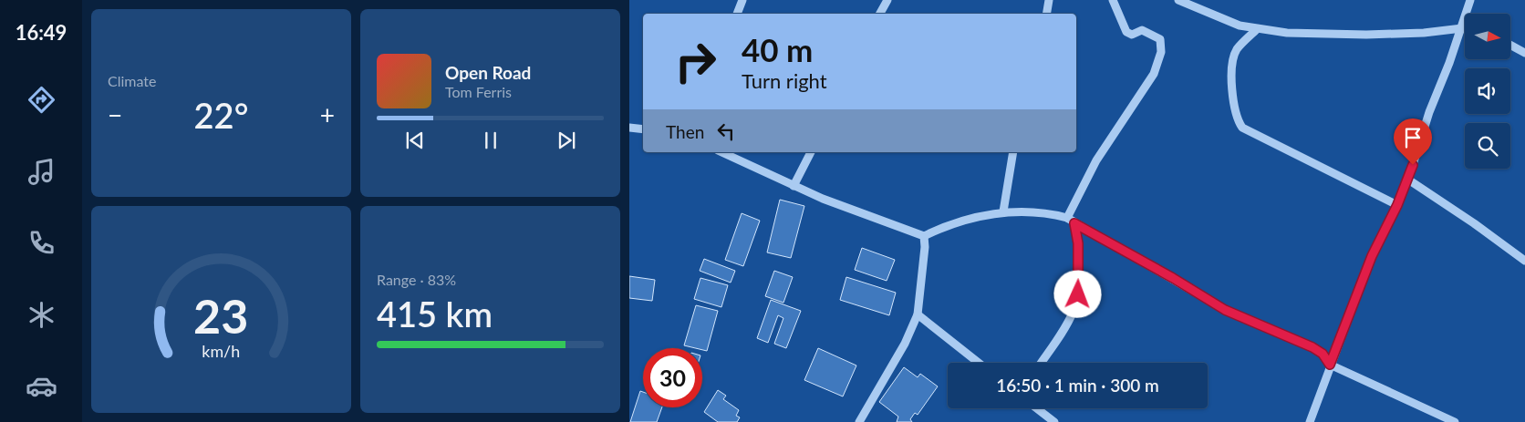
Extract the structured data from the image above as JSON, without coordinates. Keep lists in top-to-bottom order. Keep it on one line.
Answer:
{"north":"right","page":{"tabs":"16:49","tile":["Climate",["Range · 83%","415 km"]],"turn":["40 m","Turn right"],"song":["Open Road","Tom Ferris"],"heat":["−","22°","+"],"then":"Then","limit":"30","trip":"16:50 · 1 min · 300 m","gauge":["23","km/h"]}}
